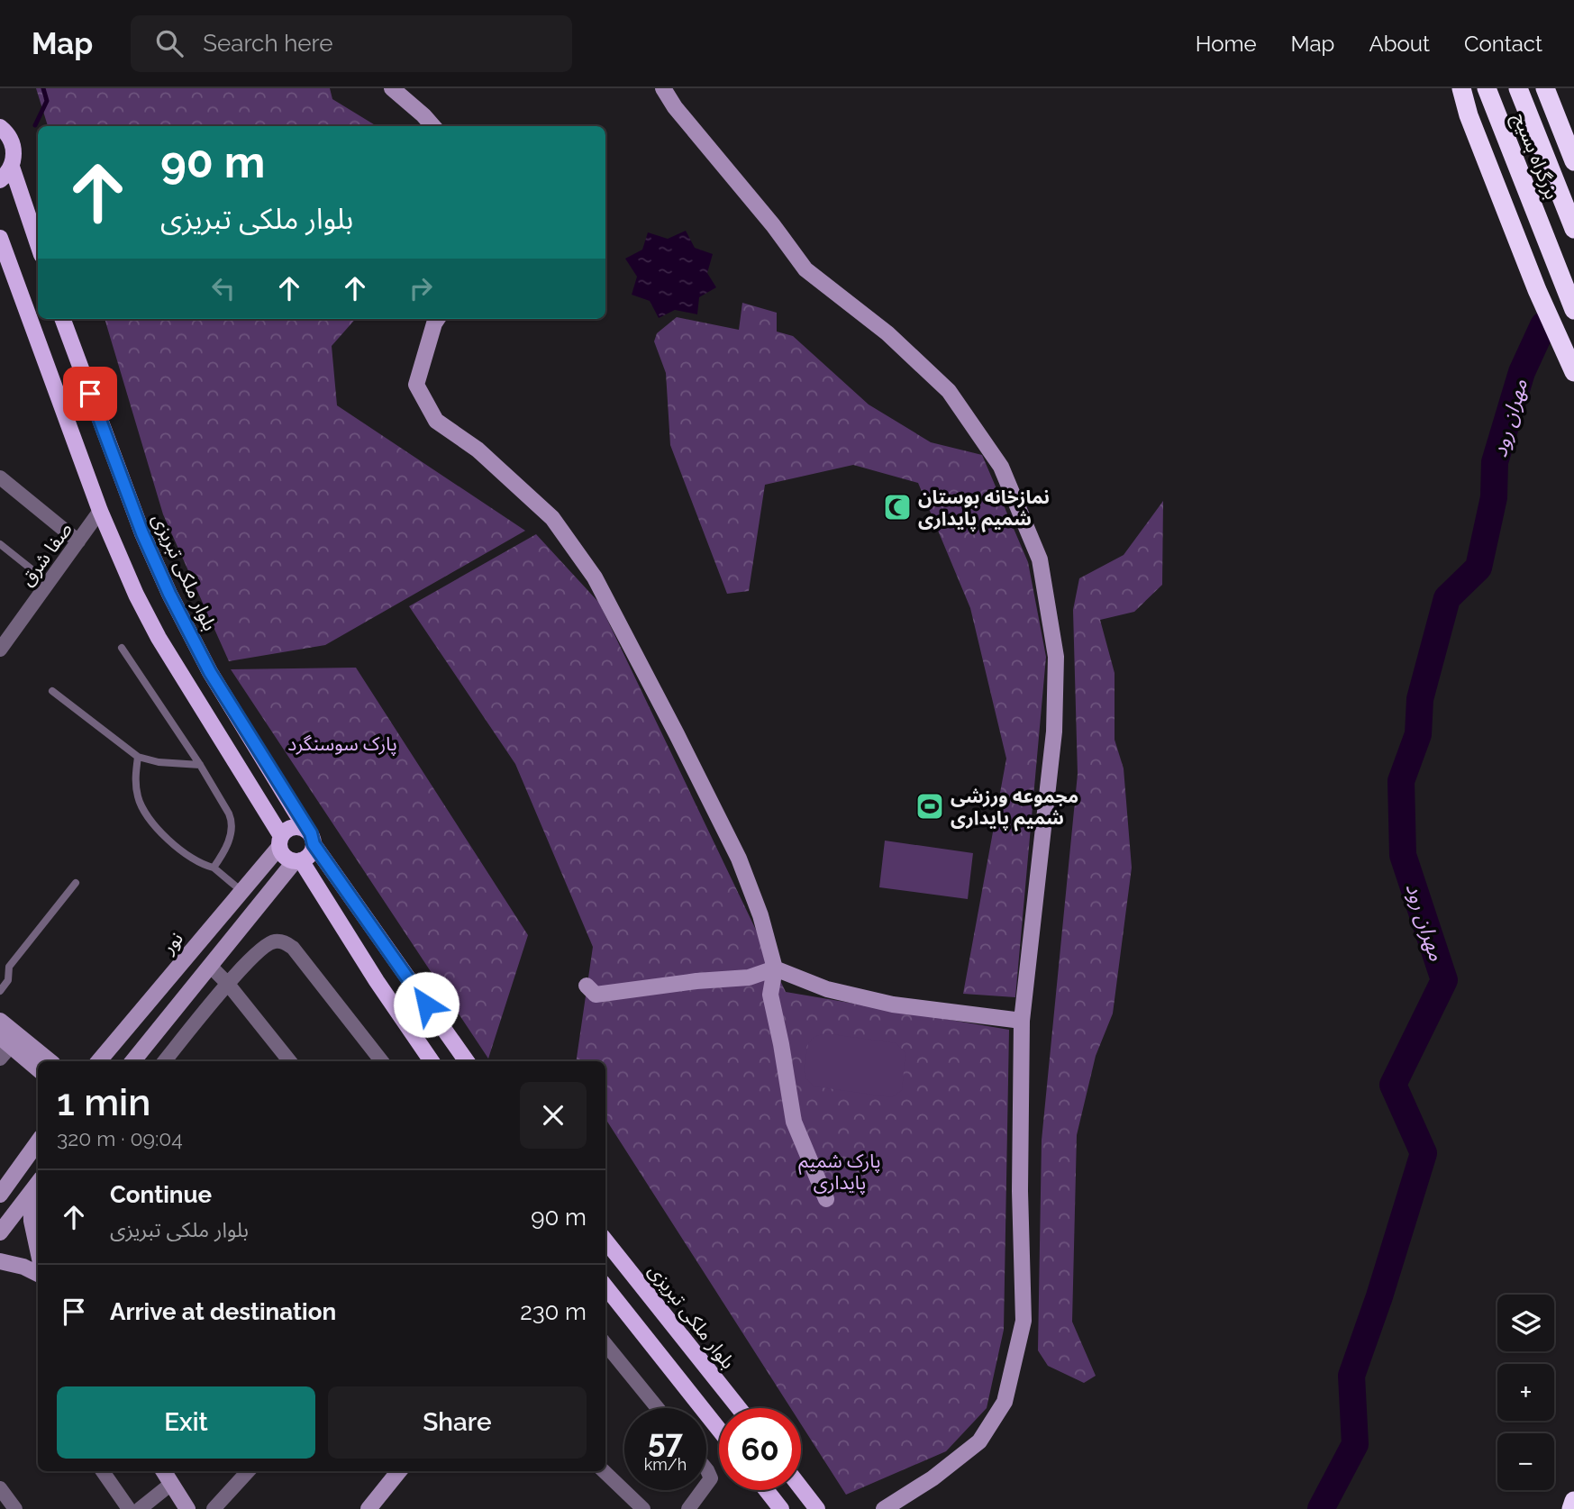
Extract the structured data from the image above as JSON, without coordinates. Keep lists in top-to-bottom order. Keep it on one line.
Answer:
{"streets":{"highway":["بزرگراه بسیج"],"main road":["بلوار ملکى تبریزى"],"street":["صفا شرق","نور"]},"crossings":[["بلوار ملکى تبریزى","نور"]],"water":["مهران رود"],"parks":["پارک سوسنگرد","پارک شمیم پایداری"],"places":{"mosque":["نمازخانه بوستان شمیم پایداری"],"sports":["مجموعه ورزشی شمیم پایداری"]},"page":{"header":"Map","search":"Search here","nav":["Home","Map","About","Contact"],"turn":["90 m","بلوار ملکى تبریزى"],"heading":["1 min","320 m · 09:04"],"list":[{"name":"Continue","note":"بلوار ملکى تبریزى","value":"90 m"},{"name":"Arrive at destination","value":"230 m"}],"map_buttons":["+","−"],"buttons":["Exit","Share"],"speed":"57 km/h","limit":"60"}}
